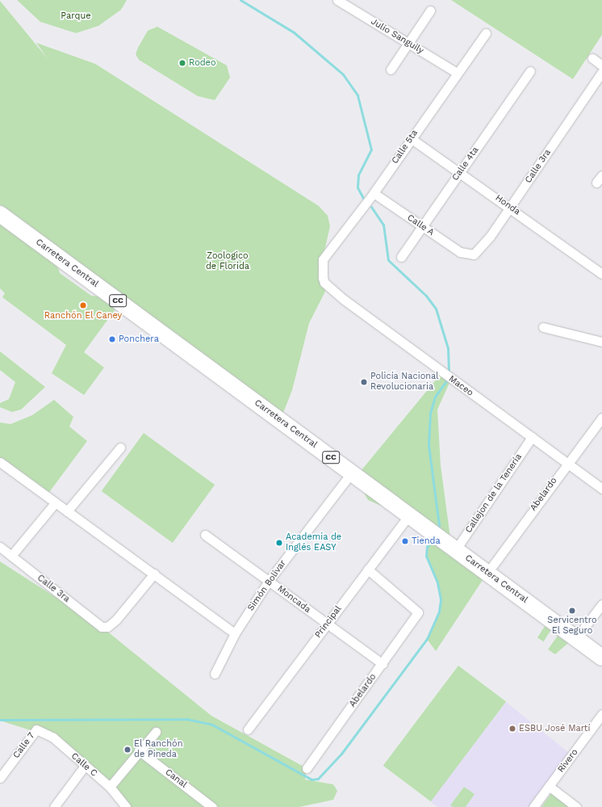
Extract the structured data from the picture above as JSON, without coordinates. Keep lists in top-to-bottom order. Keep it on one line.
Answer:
{"streets":{"highway":["Carretera Central","CC"],"street":["Julio Sanguily","Calle 5ta","Calle 4ta","Calle 3ra","Honda","Calle A","Maceo","Callejon de la Tenería","Abelardo","Simón Bolivar","Moncada","Principal","Calle 7","Rivero","Calle C","Canal"]},"crossings":[["Julio Sanguily","Calle 5ta"],["Calle 5ta","Honda"],["Calle 5ta","Calle A"],["Calle 5ta","Maceo"],["Calle 4ta","Honda"],["Calle 4ta","Calle A"],["Calle 3ra","Honda"],["Calle 3ra","Calle A"],["Carretera Central","Callejon de la Tenería"],["Carretera Central","Abelardo"],["Carretera Central","Simón Bolivar"],["Carretera Central","Principal"],["Maceo","Callejon de la Tenería"],["Maceo","Abelardo"],["Abelardo","Moncada"],["Abelardo","Principal"],["Simón Bolivar","Moncada"],["Moncada","Principal"],["Calle 7","Calle C"]],"parks":["Parque","Zoologico de Florida"],"places":["Rodeo","Ranchón El Caney","Ponchera","Policía Nacional Revolucionaria","Tienda","Academia de Inglés EASY","Servicentro El Seguro","ESBU José Martí","El Ranchón de Pineda"]}
